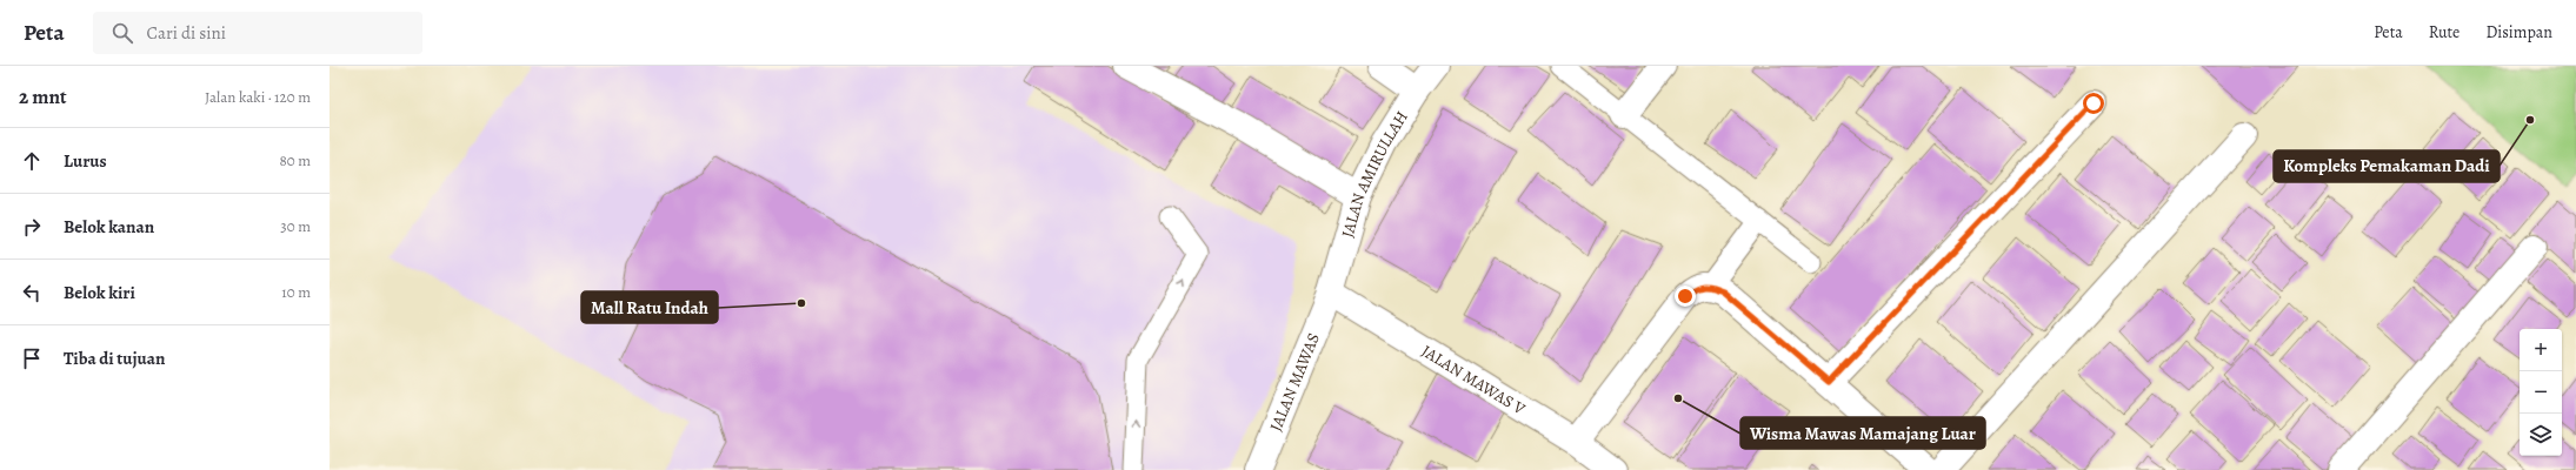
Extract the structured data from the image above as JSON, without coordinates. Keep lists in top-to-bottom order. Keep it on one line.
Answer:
{"streets":{"street":["JALAN AMIRULLAH","JALAN MAWAS V","JALAN MAWAS"]},"crossings":[["JALAN AMIRULLAH","JALAN MAWAS V"],["JALAN AMIRULLAH","JALAN MAWAS"],["JALAN MAWAS V","JALAN MAWAS"]],"places":["Kompleks Pemakaman Dadi","Mall Ratu Indah","Wisma Mawas Mamajang Luar"],"page":{"header":"Peta","search":"Cari di sini","nav":["Peta","Rute","Disimpan"],"heading":["2 mnt","Jalan kaki · 120 m"],"list":[["Lurus","80 m"],["Belok kanan","30 m"],["Belok kiri","10 m"],"Tiba di tujuan"],"map_buttons":["+","−"]}}
